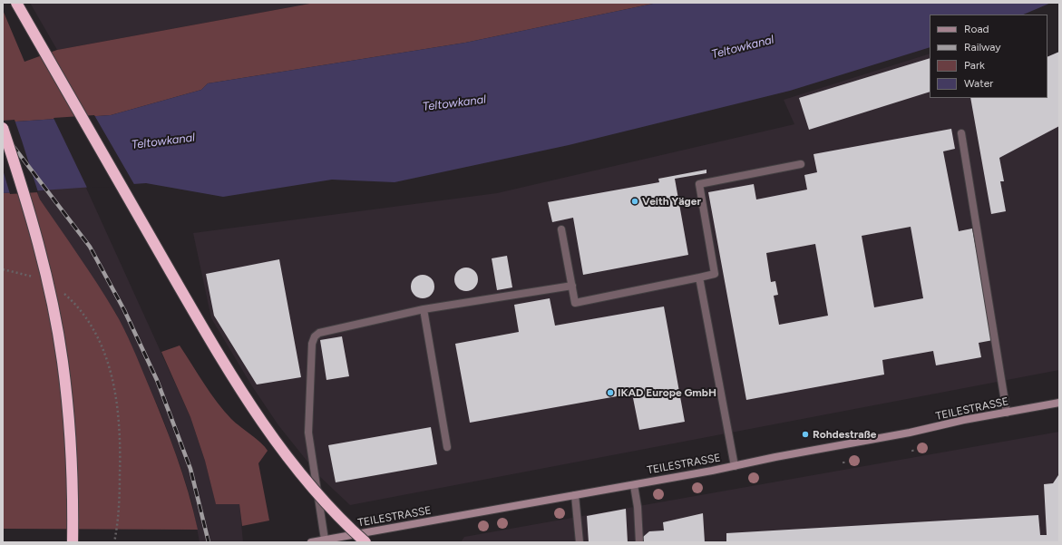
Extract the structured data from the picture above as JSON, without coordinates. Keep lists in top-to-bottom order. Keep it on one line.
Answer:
{"streets":{"street":["TEILESTRASSE"]},"water":["Teltowkanal"],"places":["Veith Yäger","IKAD Europe GmbH","Rohdestraße"],"legend":["Road","Railway","Park","Water"]}
